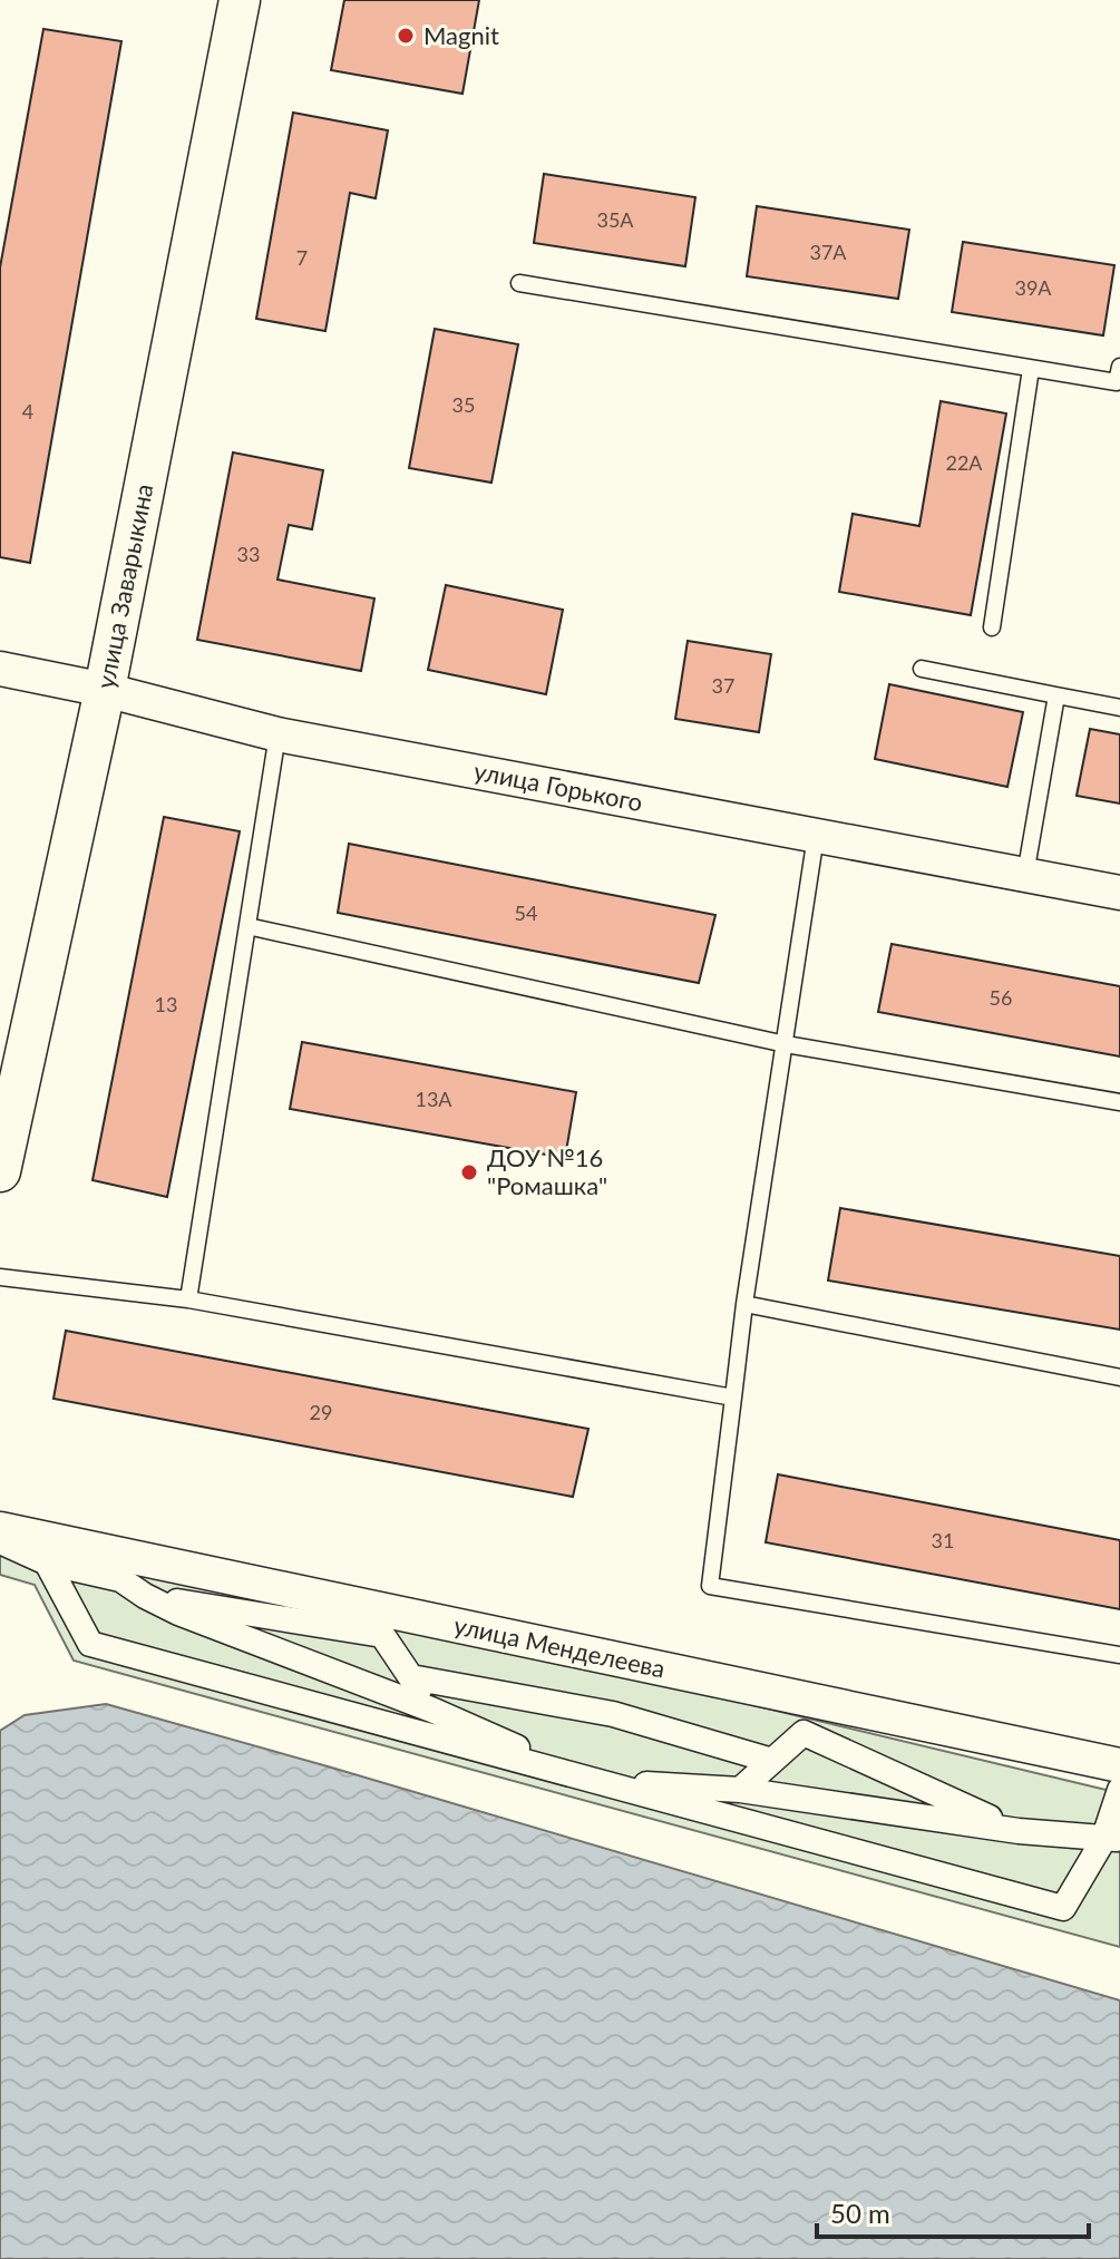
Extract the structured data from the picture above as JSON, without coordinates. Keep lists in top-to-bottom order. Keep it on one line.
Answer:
{"streets":{"street":["улица Заварыкина","улица Горького","улица Менделеева"]},"crossings":[["улица Заварыкина","улица Горького"]],"places":["Magnit","ДОУ №16 \"Ромашка\""],"house_numbers":["35А","37А","7","39А","35","4","22А","33","37","54","56","13","13А","29","31"],"scale_bar":"50 m"}
